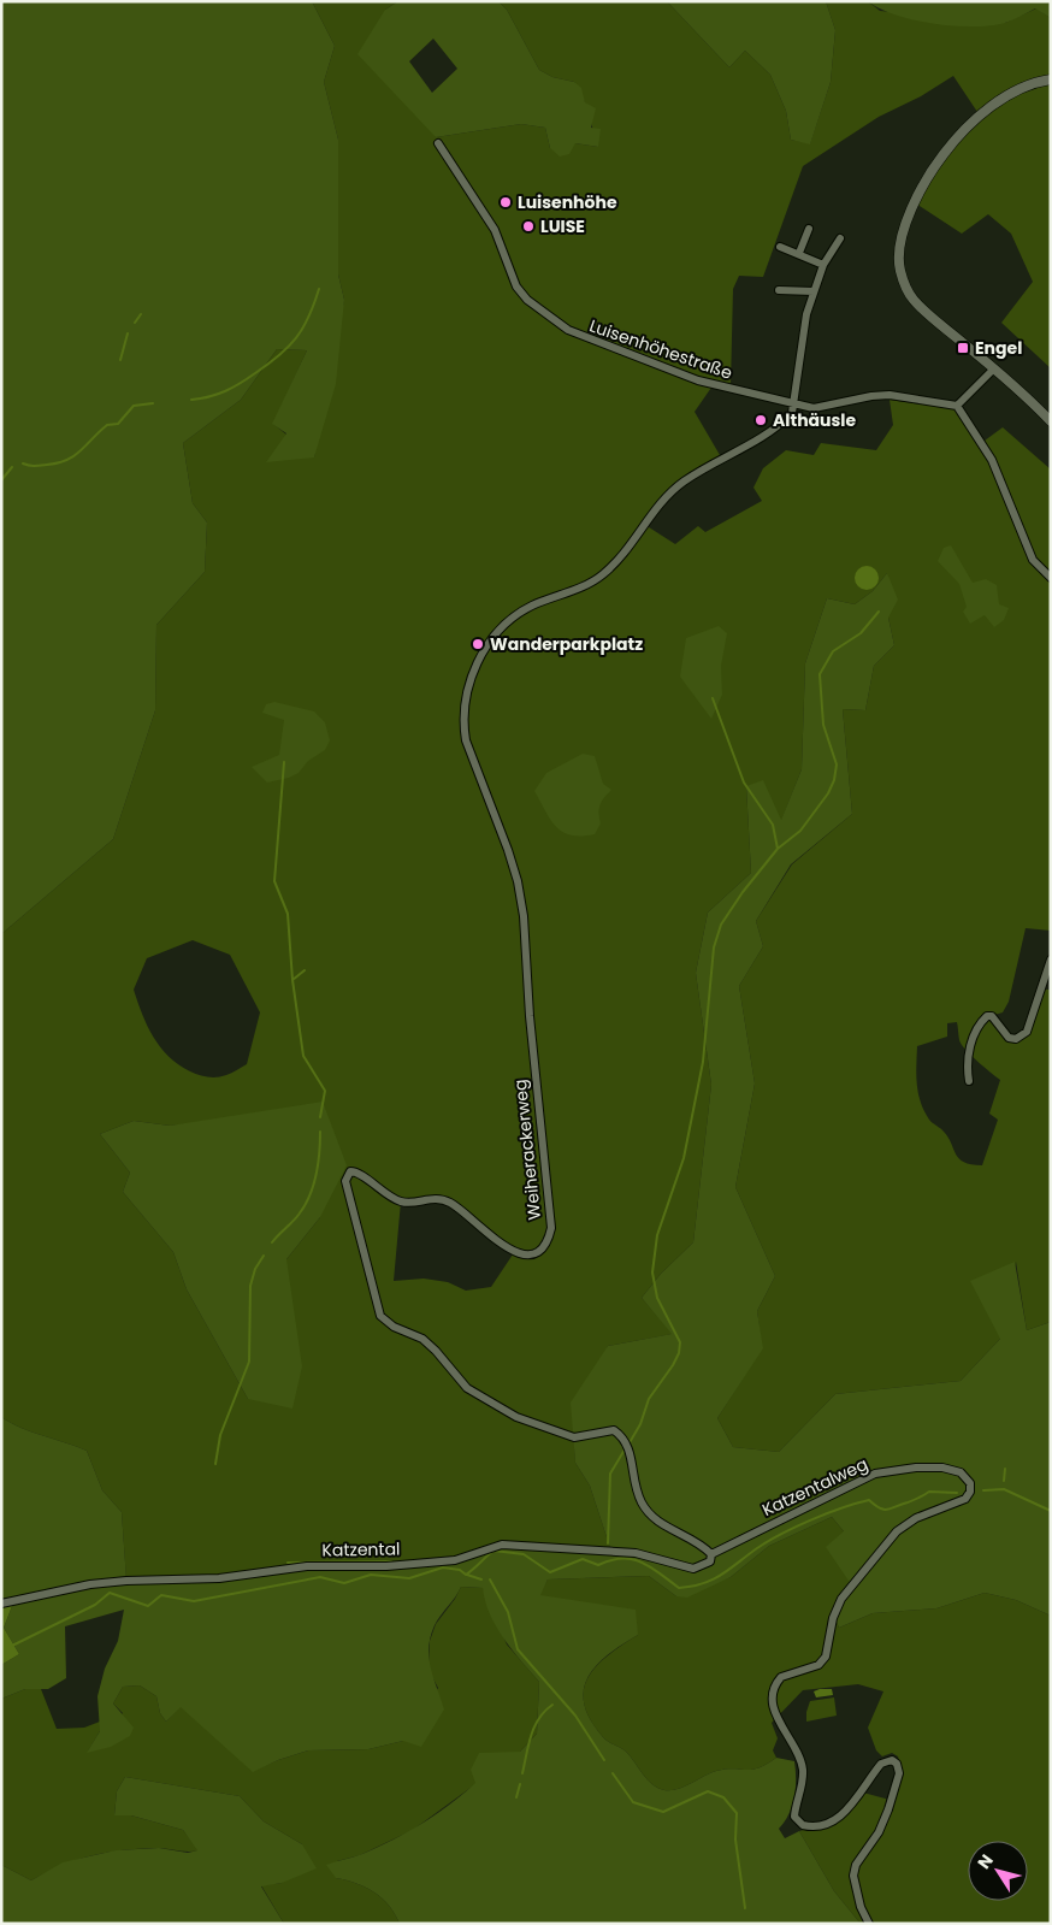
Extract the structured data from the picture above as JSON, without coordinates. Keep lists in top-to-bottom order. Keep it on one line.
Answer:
{"streets":{"street":["Luisenhöhestraße","Weiherackerweg","Katzentalweg","Katzental"]},"crossings":[["Luisenhöhestraße","Weiherackerweg"],["Weiherackerweg","Katzentalweg"],["Weiherackerweg","Katzental"],["Katzentalweg","Katzental"]],"places":{"other":["Luisenhöhe","LUISE","Althäusle","Wanderparkplatz"],"transit":["Engel"]},"north":"top left"}
